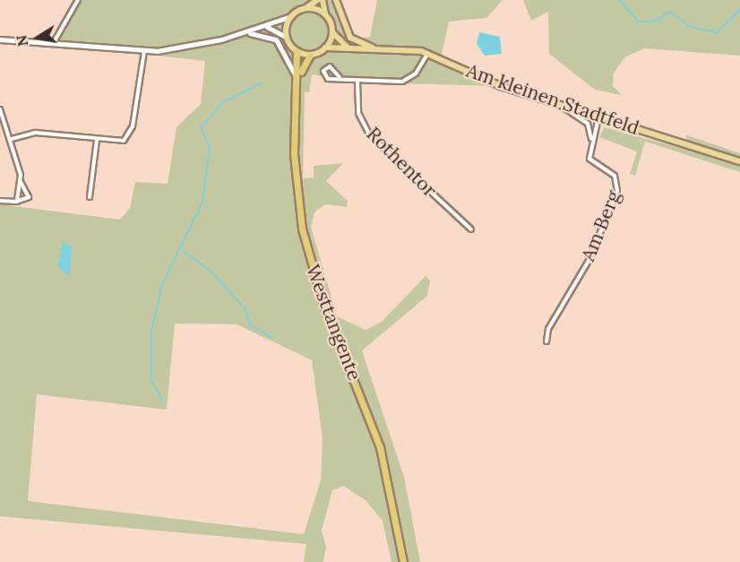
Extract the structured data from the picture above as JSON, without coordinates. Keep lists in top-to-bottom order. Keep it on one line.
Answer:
{"streets":{"highway":["Westtangente"],"main road":["Am kleinen Stadtfeld"],"street":["Rothentor","Am Berg"]},"north":"left"}
